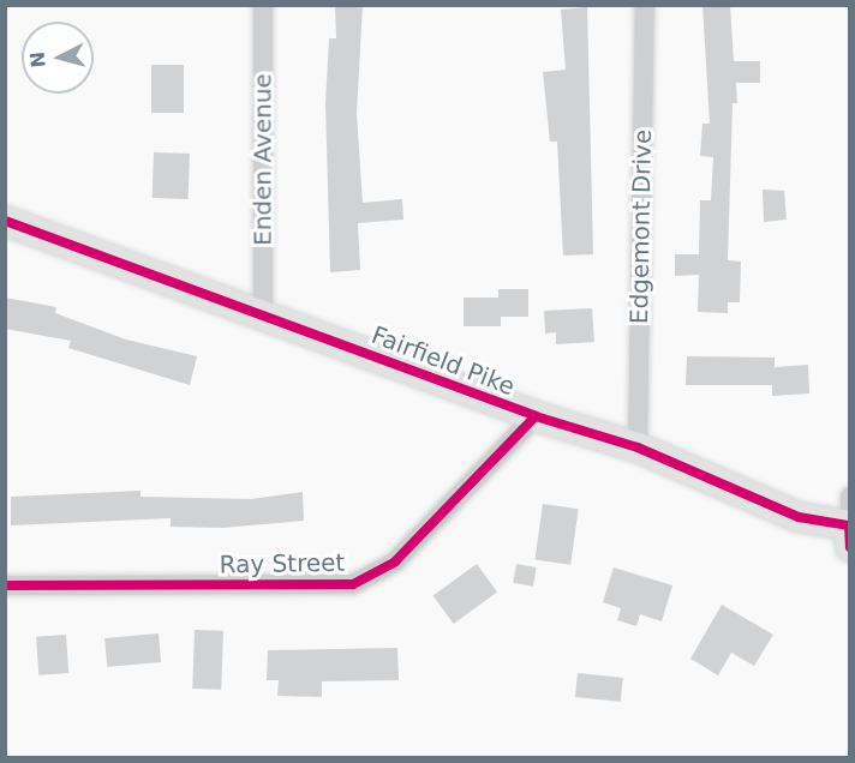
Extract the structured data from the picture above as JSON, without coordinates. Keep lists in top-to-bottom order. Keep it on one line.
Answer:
{"streets":{"street":["Enden Avenue","Edgemont Drive","Fairfield Pike","Ray Street"]},"crossings":[["Enden Avenue","Fairfield Pike"],["Edgemont Drive","Fairfield Pike"],["Fairfield Pike","Ray Street"]],"north":"left"}
